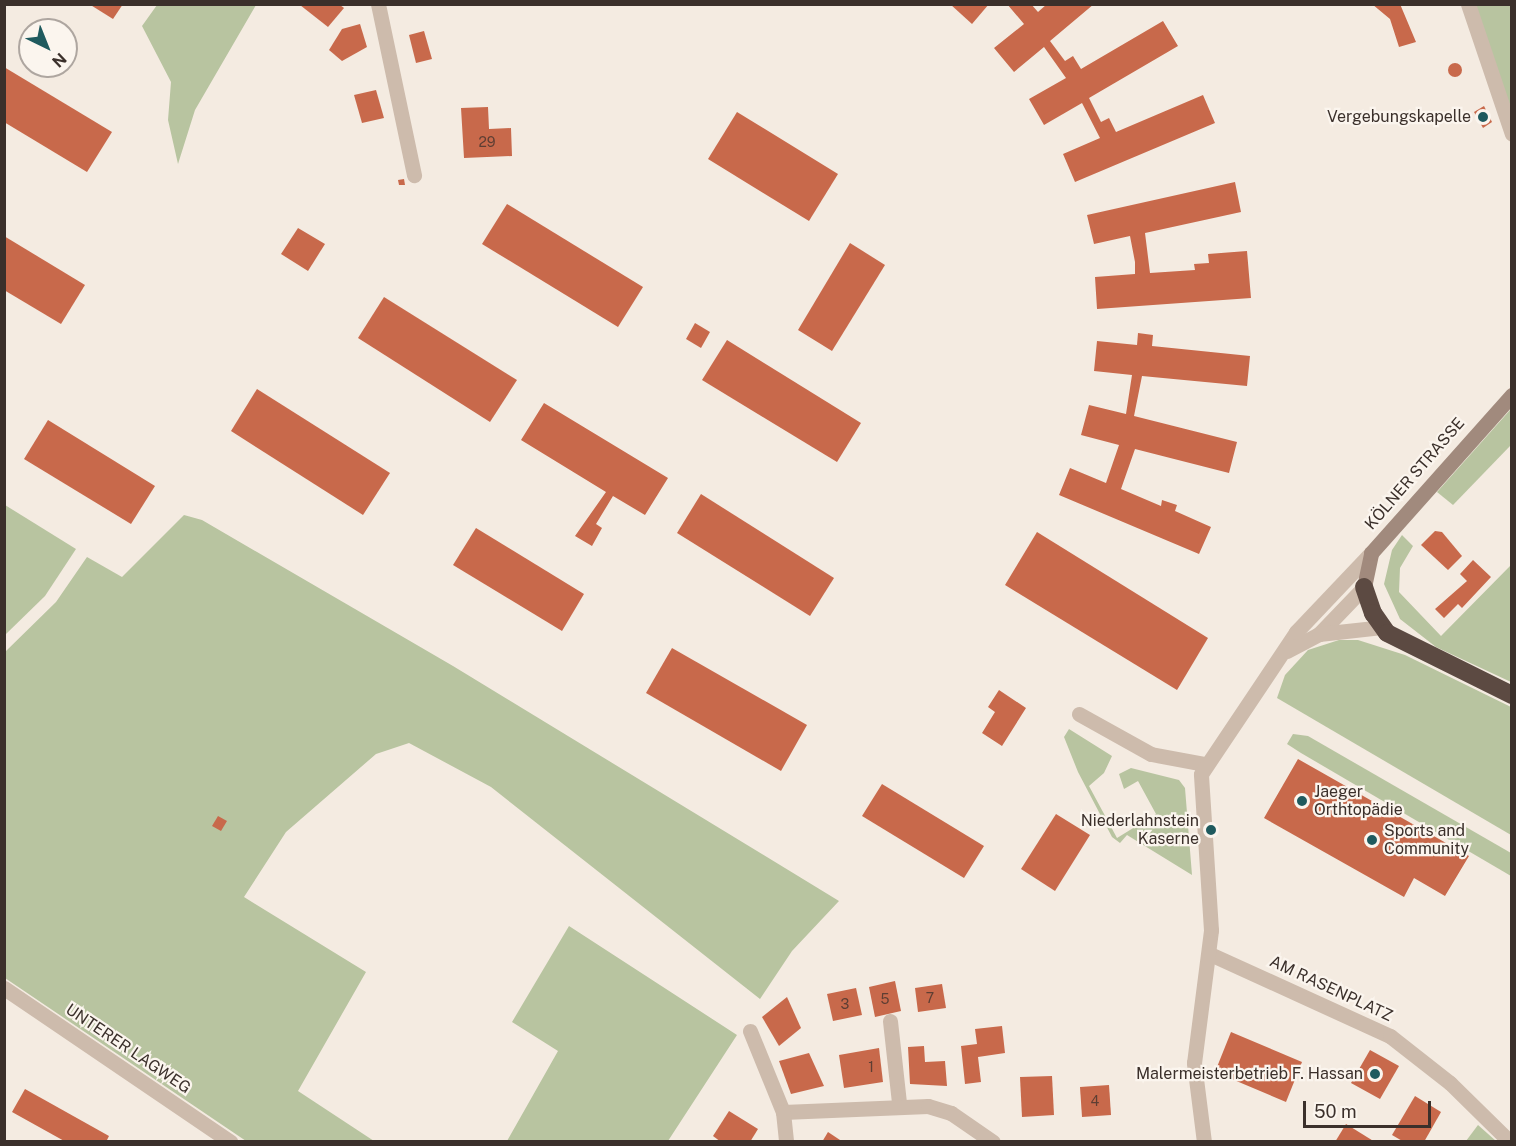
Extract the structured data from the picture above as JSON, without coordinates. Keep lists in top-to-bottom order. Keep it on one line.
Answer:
{"streets":{"street":["KÖLNER STRASSE","AM RASENPLATZ","UNTERER LAGWEG"]},"places":["Vergebungskapelle","Jaeger Orthtopädie","Niederlahnstein Kaserne","Sports and Community","Malermeisterbetrieb F. Hassan"],"house_numbers":["29","7","5","3","1","4"],"scale_bar":"50 m","north":"bottom right"}
